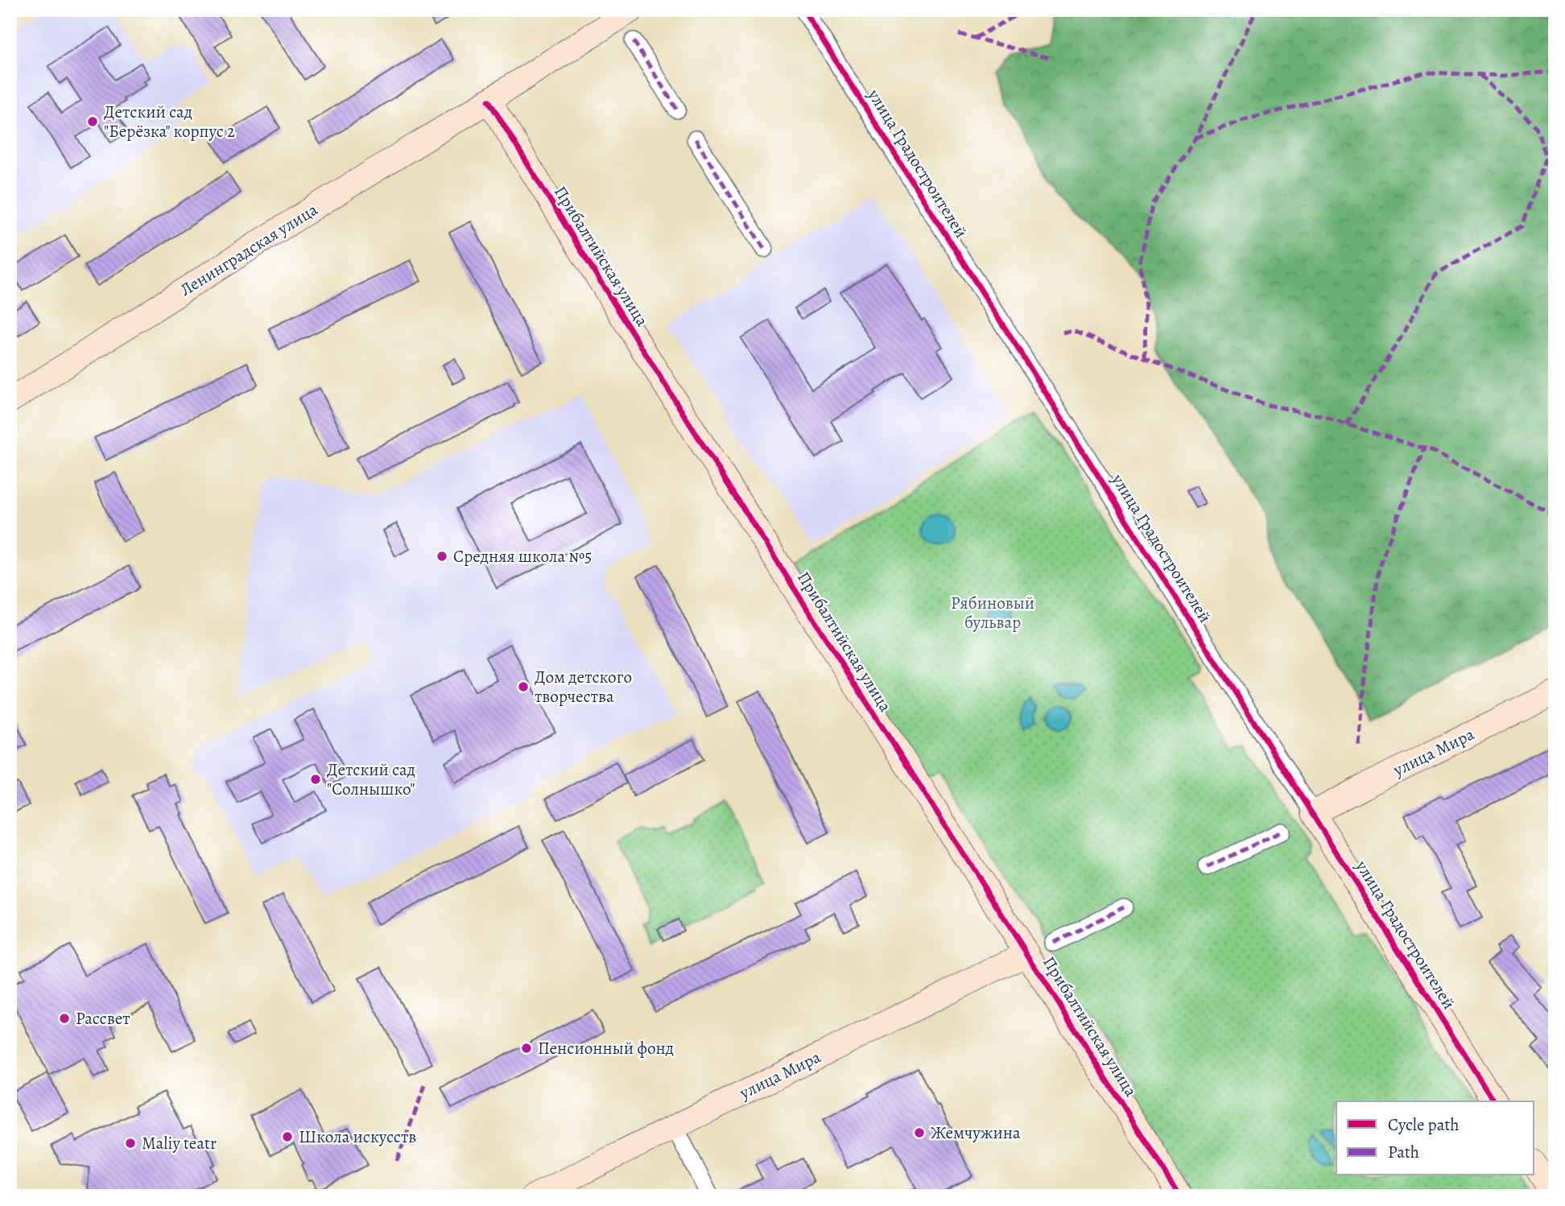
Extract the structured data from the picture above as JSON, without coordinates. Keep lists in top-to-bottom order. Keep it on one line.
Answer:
{"streets":{"street":["улица Градостроителей","Ленинградская улица","Прибалтийская улица","улица Мира"]},"crossings":[["улица Градостроителей","улица Мира"],["Ленинградская улица","Прибалтийская улица"],["Прибалтийская улица","улица Мира"]],"parks":["Рябиновый бульвар"],"places":["Детский сад \"Берёзка\" корпус 2","Средняя школа №5","Дом детского творчества","Детский сад \"Солнышко\"","Рассвет","Пенсионный фонд","Жемчужина","Школа искусств","Maliy teatr"],"legend":["Cycle path","Path"]}
